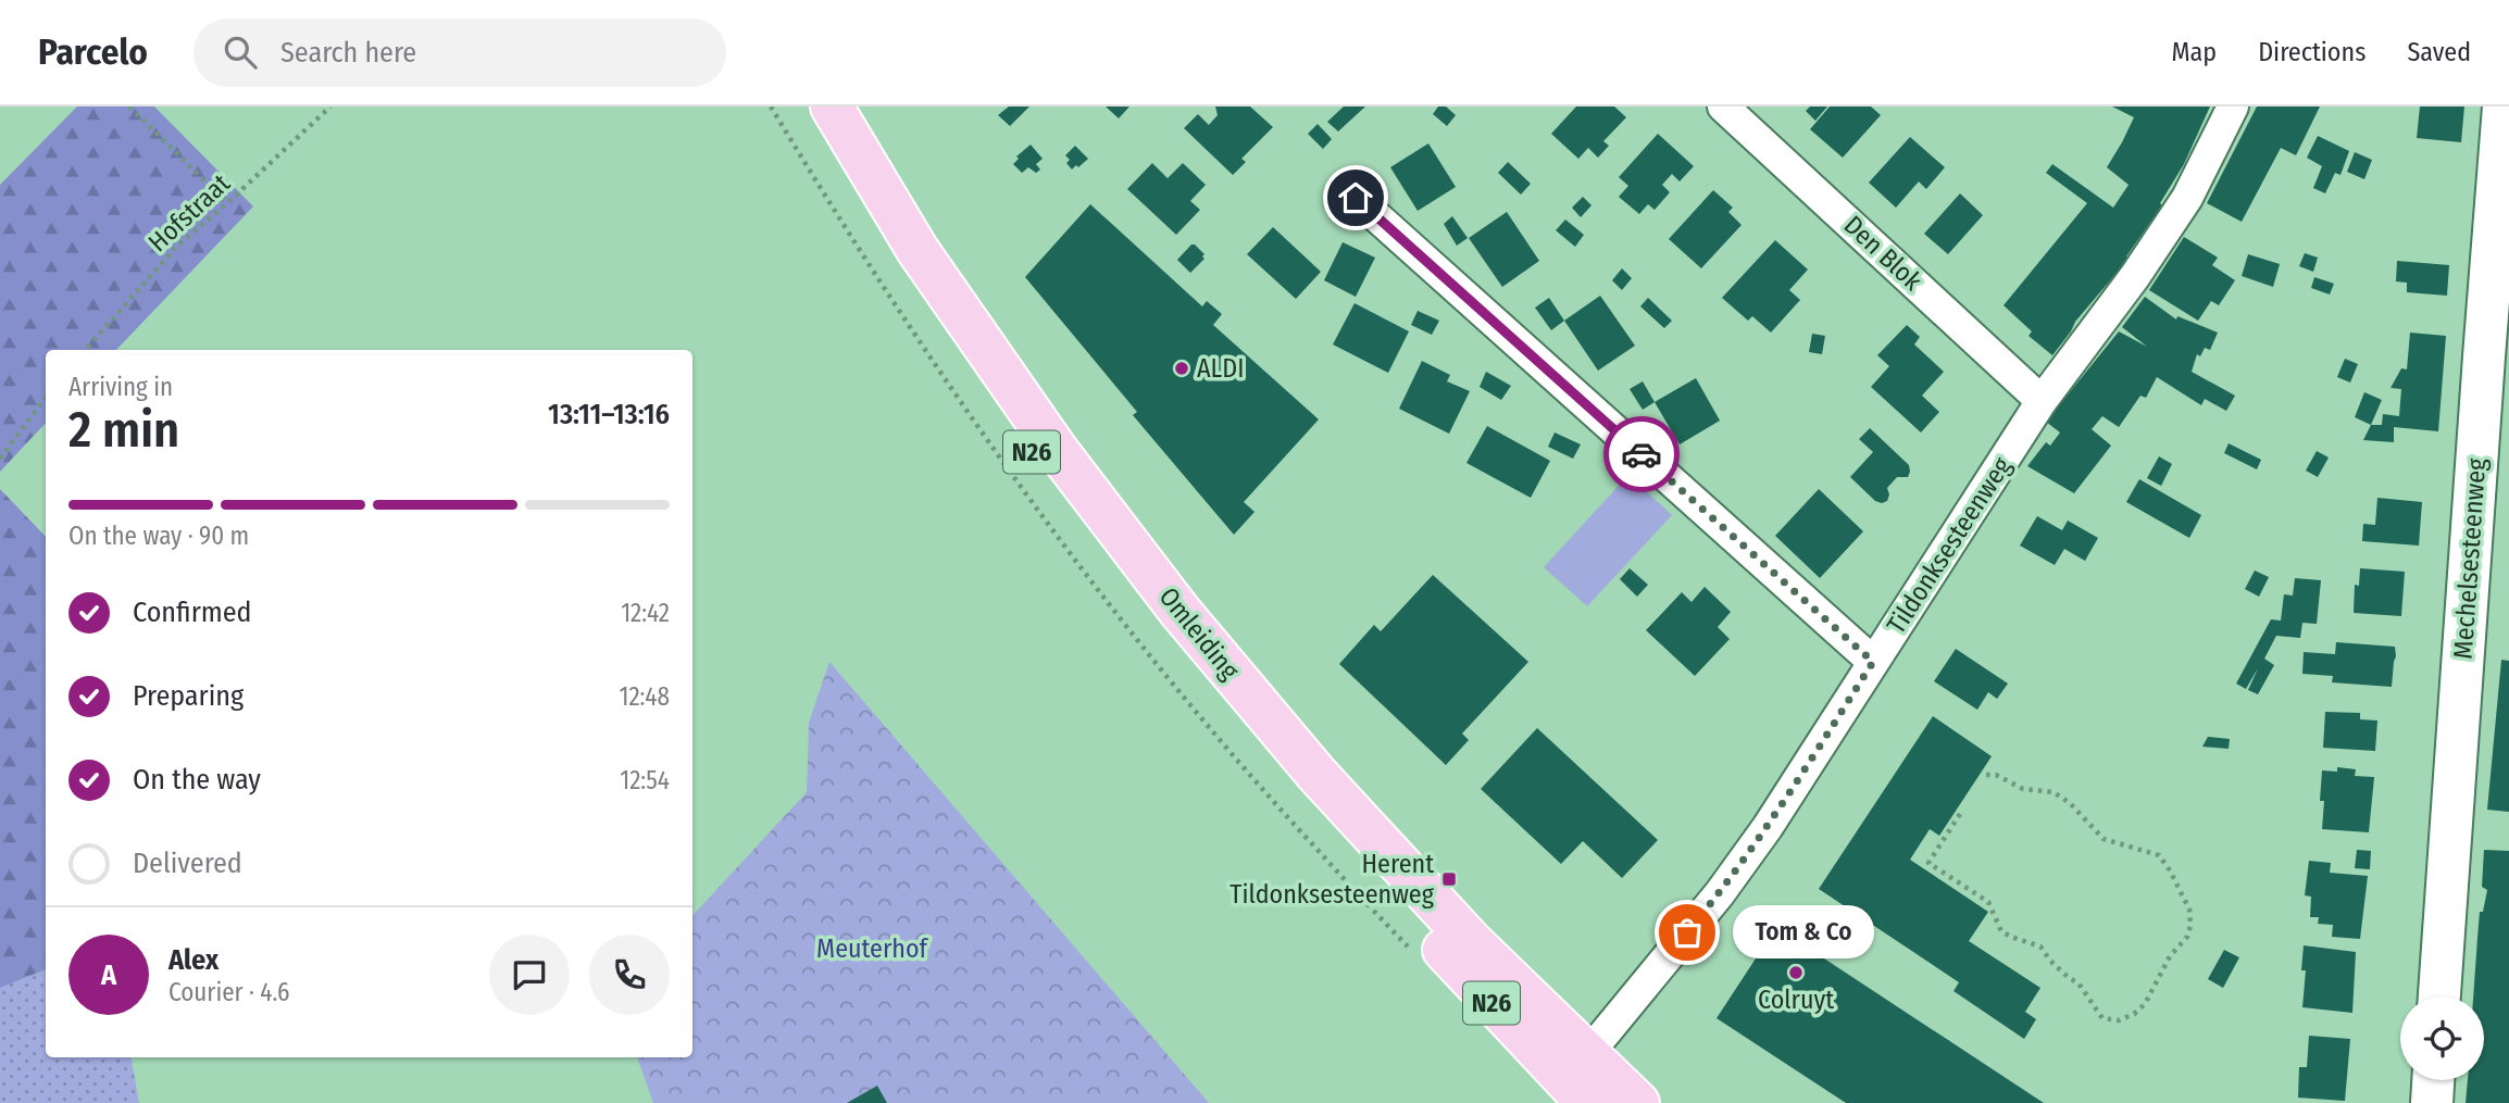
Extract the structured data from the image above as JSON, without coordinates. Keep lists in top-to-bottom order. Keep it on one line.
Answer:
{"streets":{"main road":["N26","Omleiding"],"street":["Den Blok","Tildonksesteenweg","Mechelsesteenweg"],"path":["Hofstraat"]},"crossings":[["Den Blok","Tildonksesteenweg"],["Tildonksesteenweg","Omleiding"]],"parks":["Meuterhof"],"places":{"other":["ALDI","Tom & Co","Colruyt"],"transit":["Herent Tildonksesteenweg"]},"page":{"header":"Parcelo","search":"Search here","nav":["Map","Directions","Saved"],"heading":["2 min","Arriving in","13:11–13:16"],"panel":["Alex","Courier · 4.6"],"bar":"On the way · 90 m","list":[["Confirmed","12:42"],["Preparing","12:48"],["On the way","12:54"],"Delivered"],"bubble":"Tom & Co","round":"A"}}
